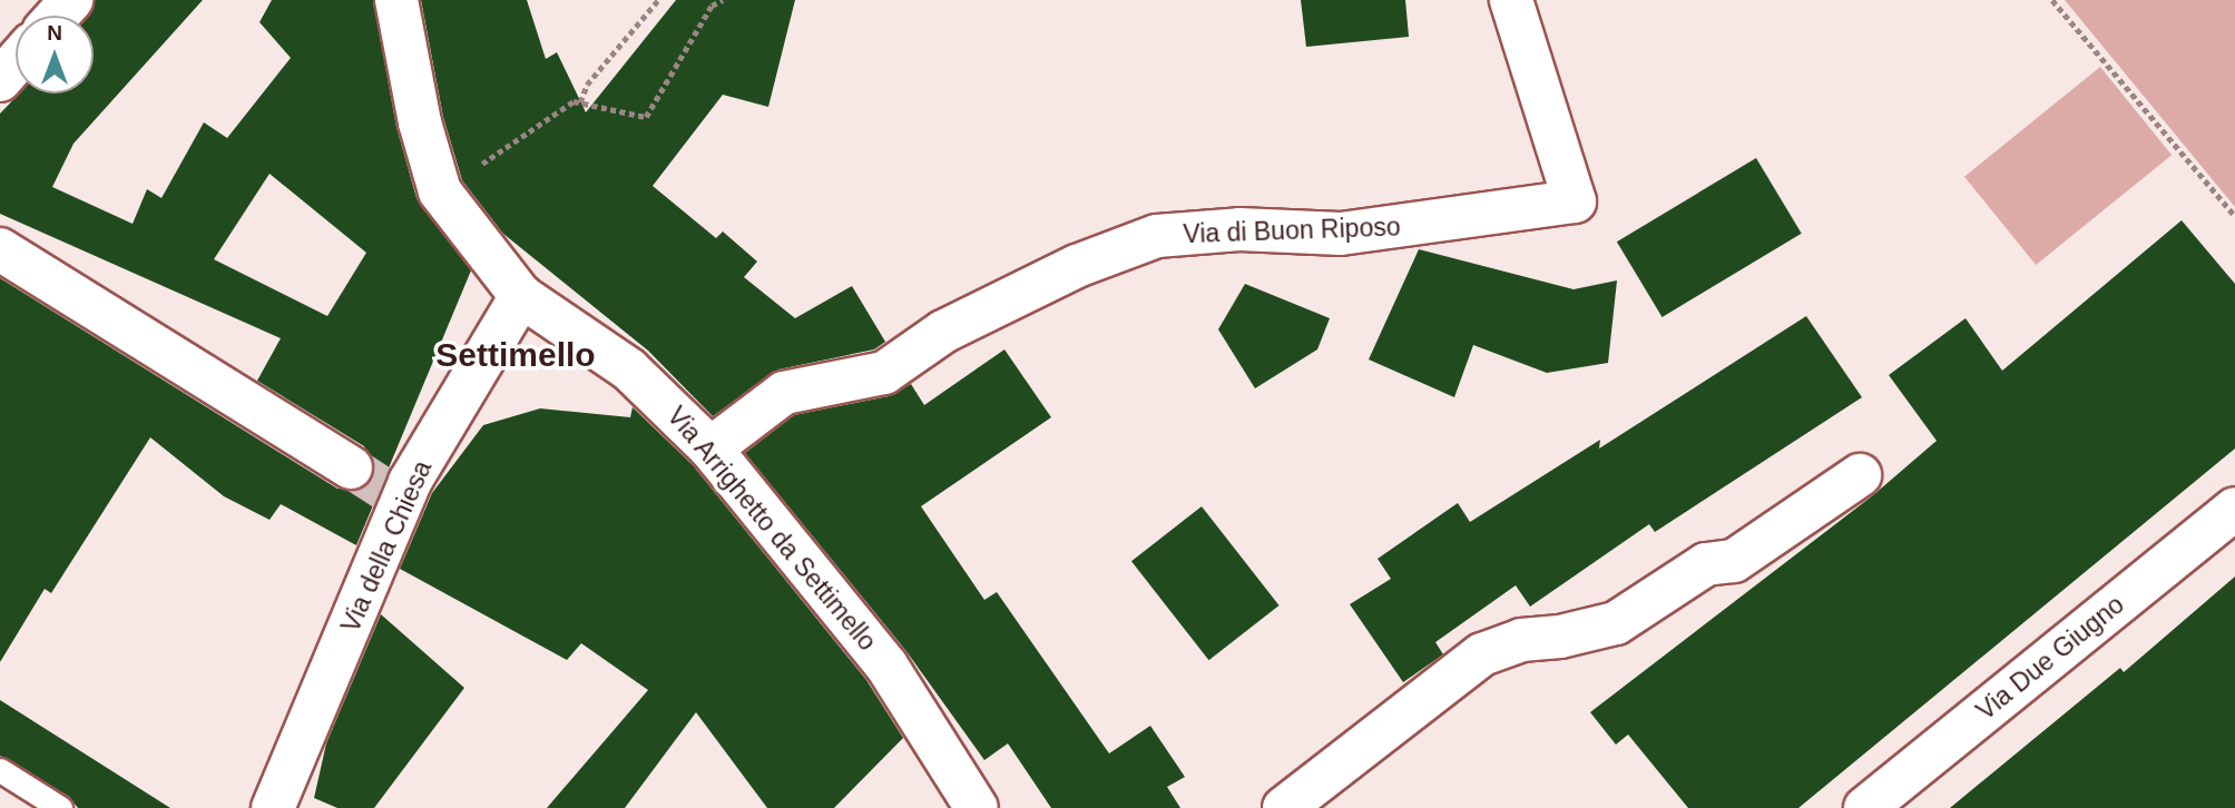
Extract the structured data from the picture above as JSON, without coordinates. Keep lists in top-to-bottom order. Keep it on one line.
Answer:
{"streets":{"street":["Via di Buon Riposo","Via Arrighetto da Settimello","Via della Chiesa","Via Due Giugno"]},"crossings":[["Via di Buon Riposo","Via Arrighetto da Settimello"],["Via Arrighetto da Settimello","Via della Chiesa"]],"districts":["Settimello"],"north":"top"}
